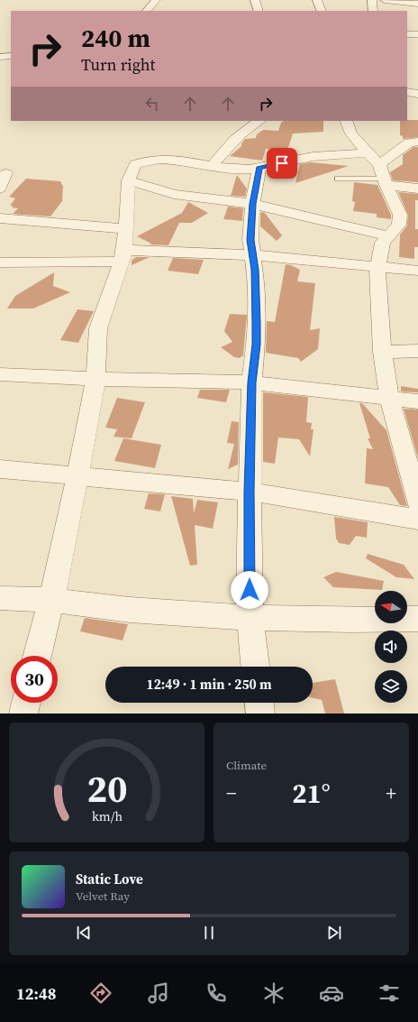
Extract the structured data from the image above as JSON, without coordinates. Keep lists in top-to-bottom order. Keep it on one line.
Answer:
{"north":"left","page":{"turn":["240 m","Turn right"],"limit":"30","trip":"12:49 · 1 min · 250 m","tile":"Climate","heat":["−","21°","+"],"song":["Static Love","Velvet Ray"],"tabs":"12:48","gauge":["20","km/h"]}}
